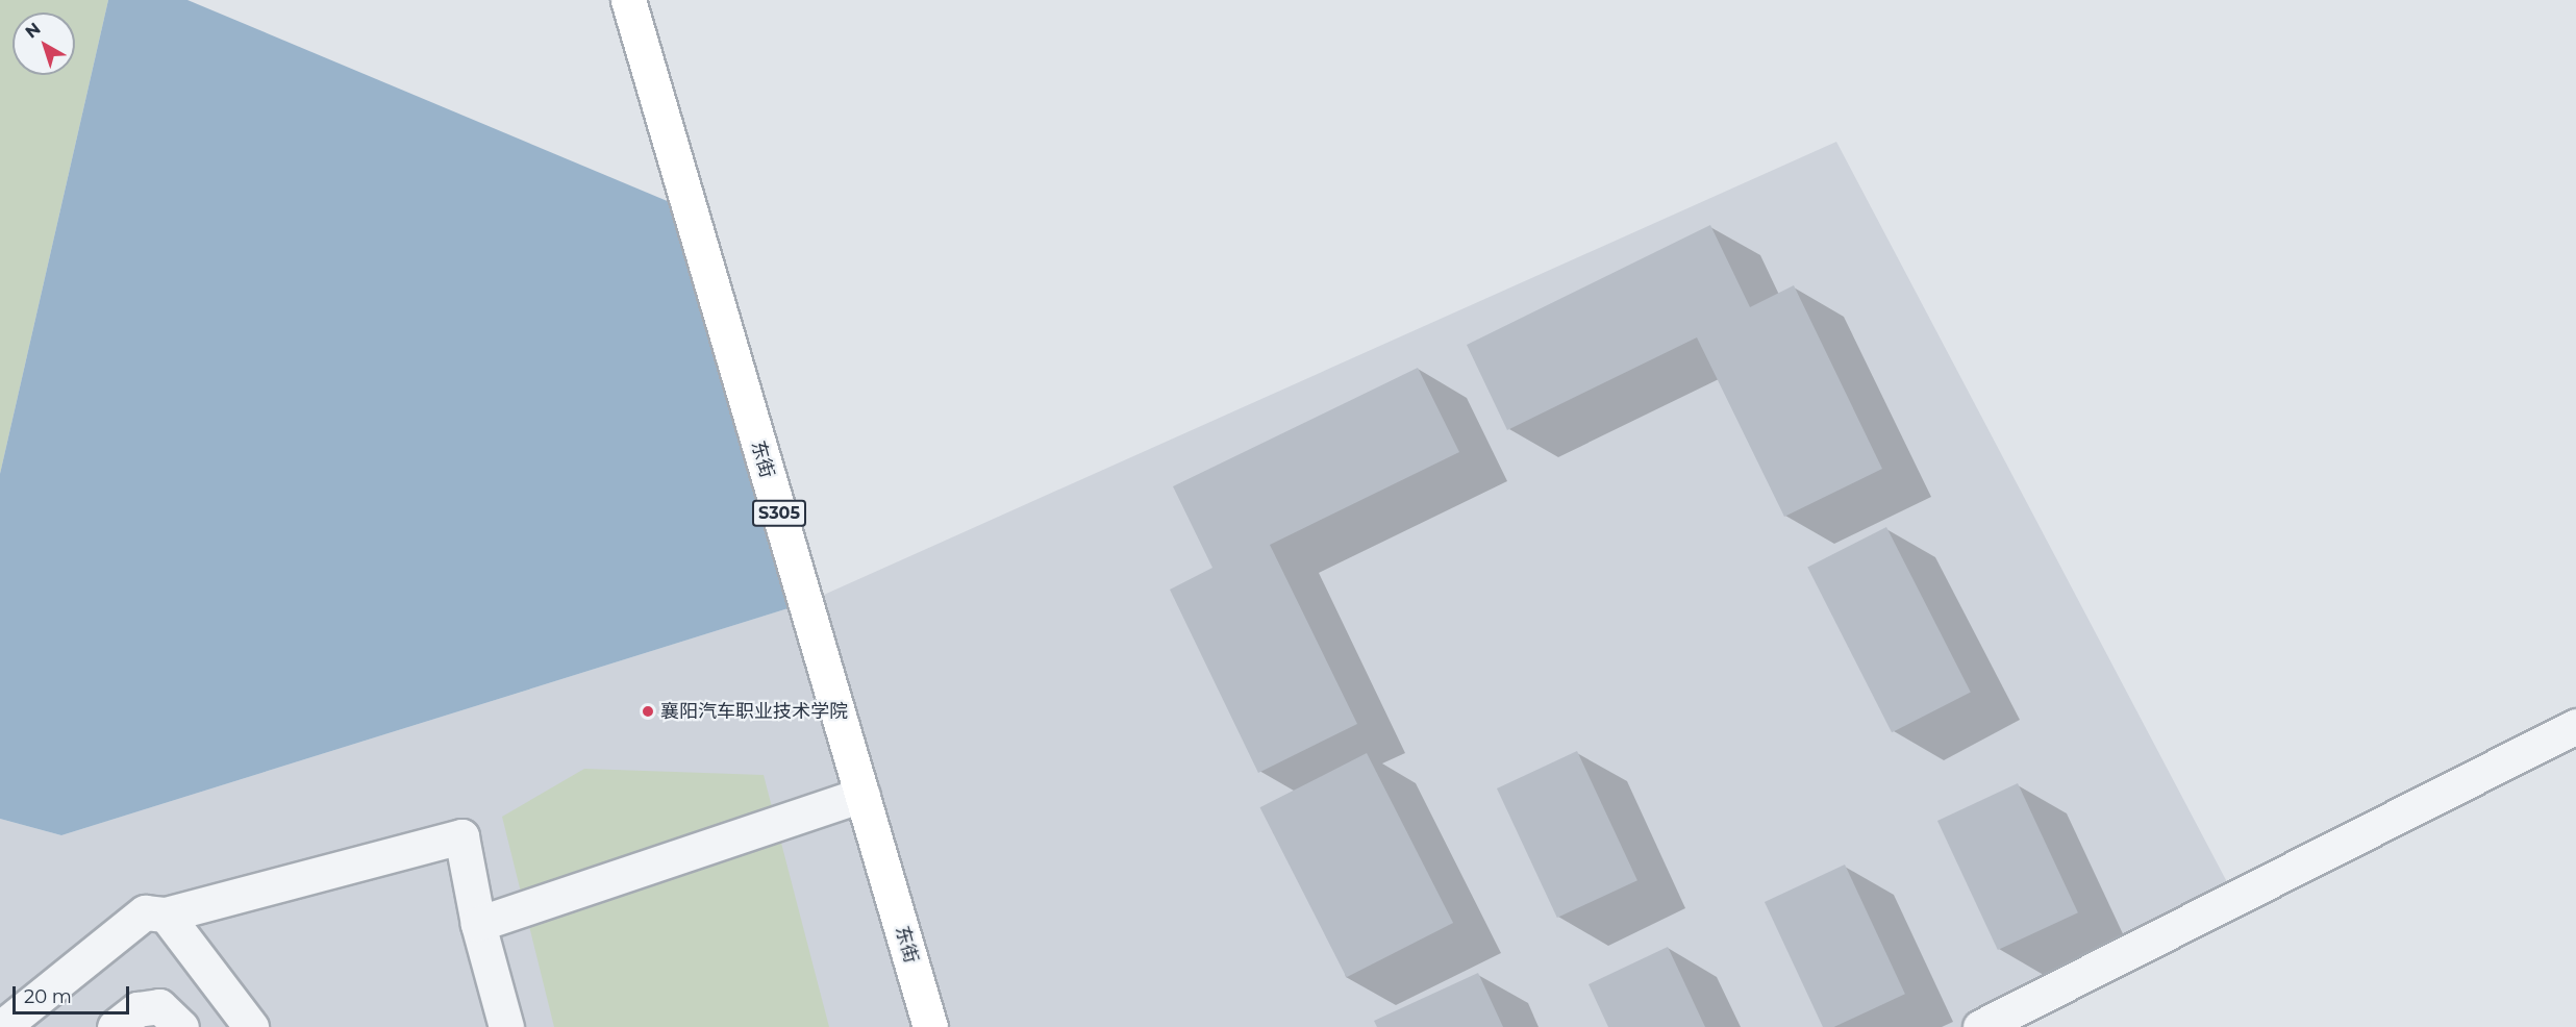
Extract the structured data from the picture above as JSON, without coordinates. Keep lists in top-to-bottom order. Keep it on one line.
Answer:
{"streets":{"main road":["东街","S305"]},"places":["襄阳汽车职业技术学院"],"scale_bar":"20 m","north":"top left"}
